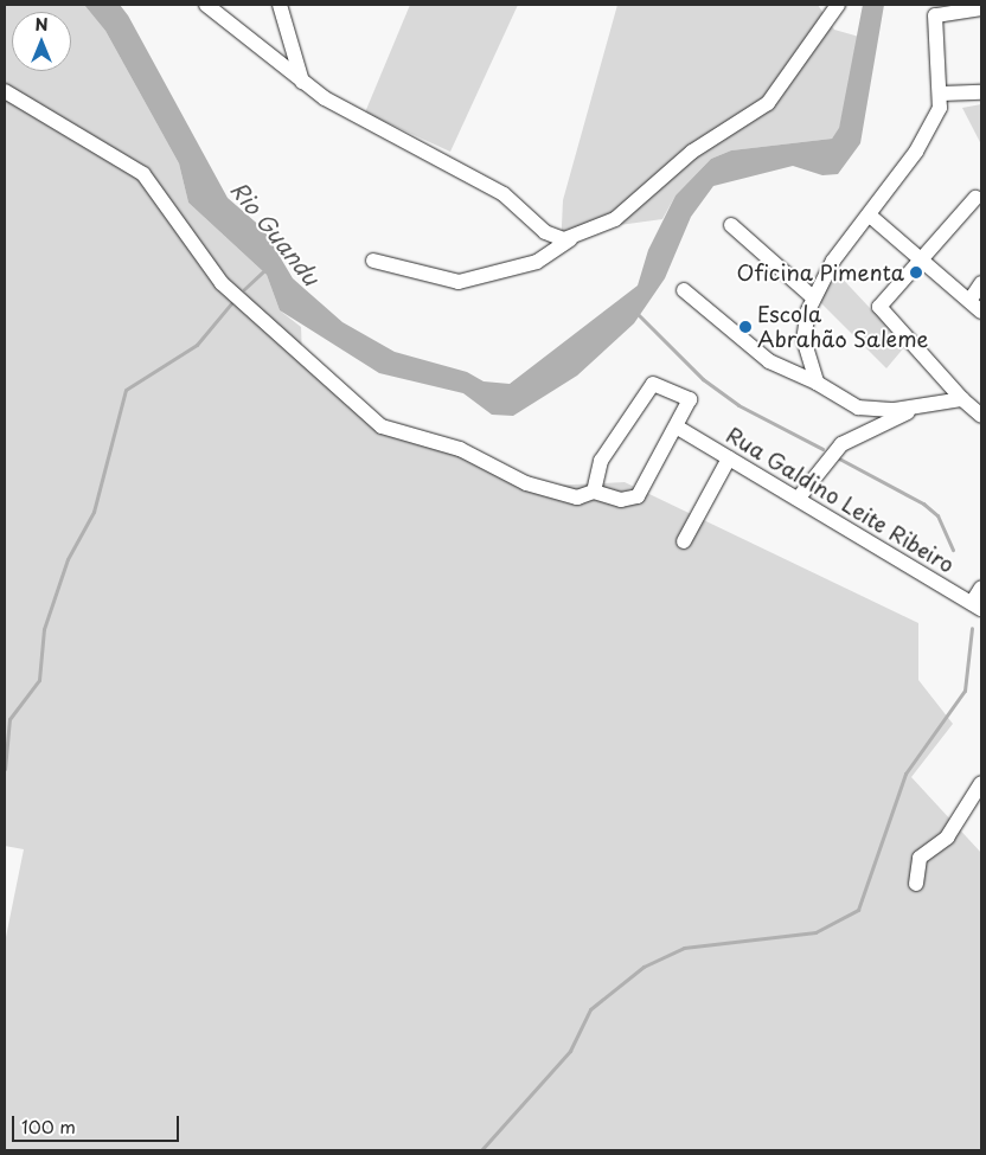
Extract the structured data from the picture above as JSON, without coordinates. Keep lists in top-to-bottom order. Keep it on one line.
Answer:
{"streets":{"street":["Rua Galdino Leite Ribeiro"]},"water":["Rio Guandu"],"places":["Oficina Pimenta","Escola Abrahão Saleme"],"scale_bar":"100 m","north":"top"}
